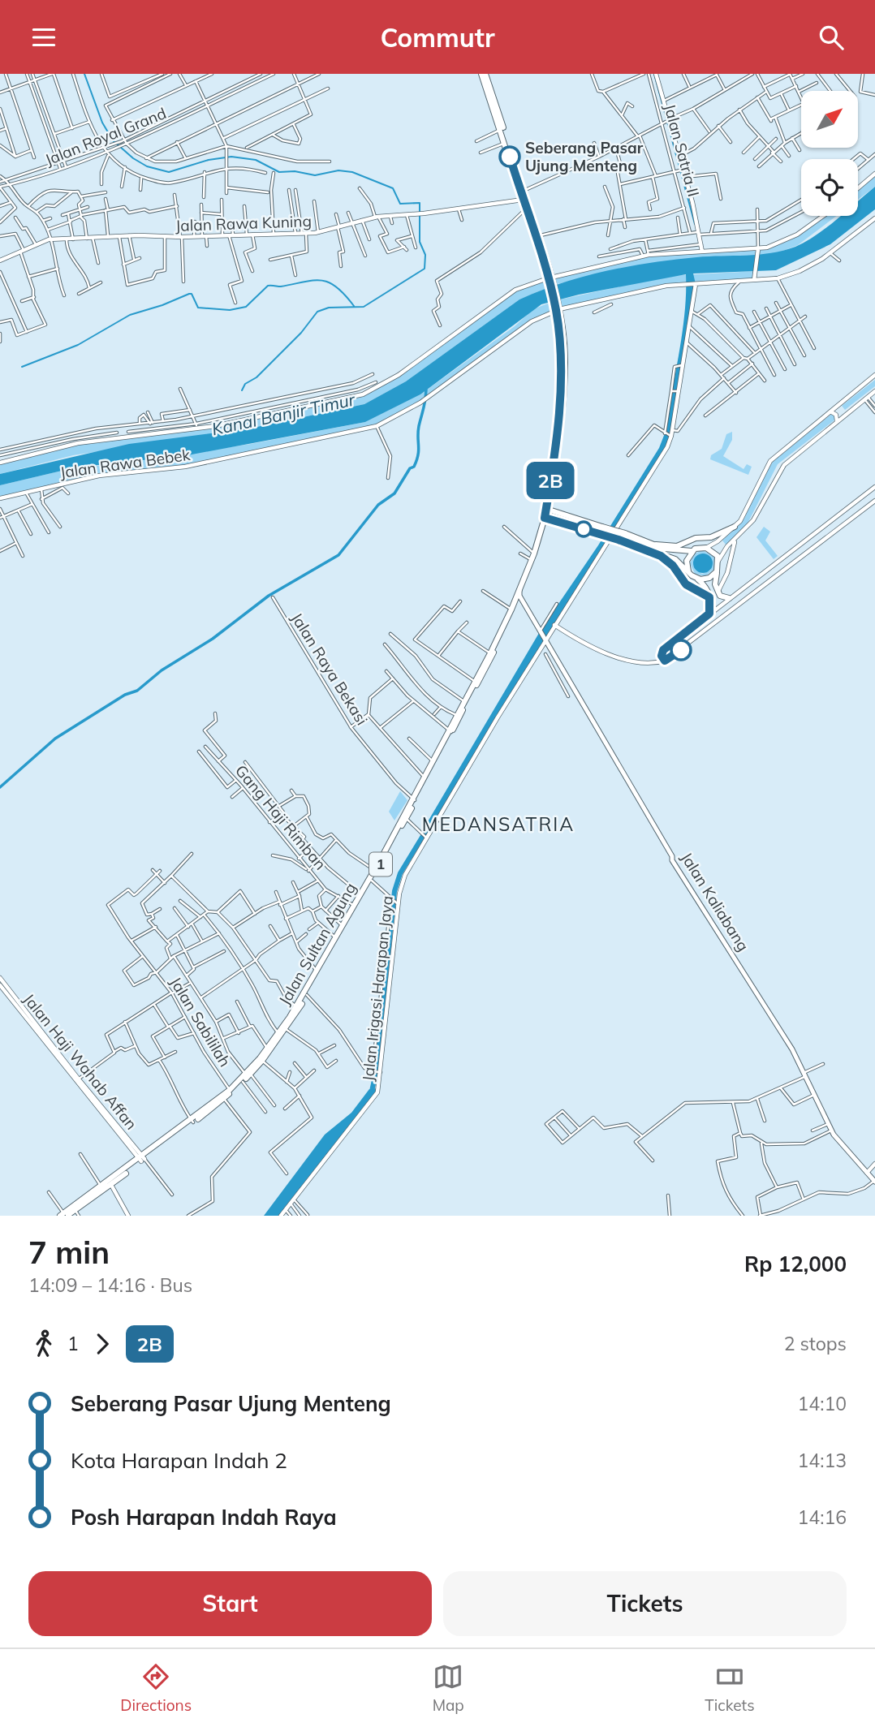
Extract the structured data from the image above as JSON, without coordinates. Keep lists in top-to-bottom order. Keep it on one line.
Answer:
{"streets":{"highway":["1","Jalan Sultan Agung"],"main road":["Jalan Kaliabang"],"street":["Jalan Royal Grand","Jalan Satria II","Jalan Rawa Kuning","Jalan Rawa Bebek","Jalan Raya Bekasi","Gang Haji Rimban","Jalan Irigasi Harapan Jaya","Jalan Sabililah","Jalan Haji Wahab Affan"]},"crossings":[["Jalan Rawa Kuning","1"],["Jalan Rawa Bebek","1"],["Jalan Rawa Bebek","Jalan Sultan Agung"],["Jalan Raya Bekasi","Jalan Sultan Agung"],["Gang Haji Rimban","Jalan Sultan Agung"],["1","Jalan Sultan Agung"],["Jalan Kaliabang","Jalan Sultan Agung"],["Jalan Kaliabang","Jalan Irigasi Harapan Jaya"],["Jalan Sultan Agung","Jalan Sabililah"],["Jalan Sultan Agung","Jalan Haji Wahab Affan"]],"districts":["MEDANSATRIA"],"water":["Kanal Banjir Timur"],"places":["Seberang Pasar Ujung Menteng"],"lines":["bus line 2B"],"north":"top right","page":{"header":"Commutr","on_map":"2B","heading":["7 min","14:09 – 14:16 · Bus","Rp 12,000"],"legs":["1","2B","2 stops"],"list":[{"name":"Seberang Pasar Ujung Menteng","value":"14:10"},{"name":"Kota Harapan Indah 2","value":"14:13"},{"name":"Posh Harapan Indah Raya","value":"14:16"}],"buttons":["Start","Tickets"],"tabs":["Directions","Map","Tickets"]}}
